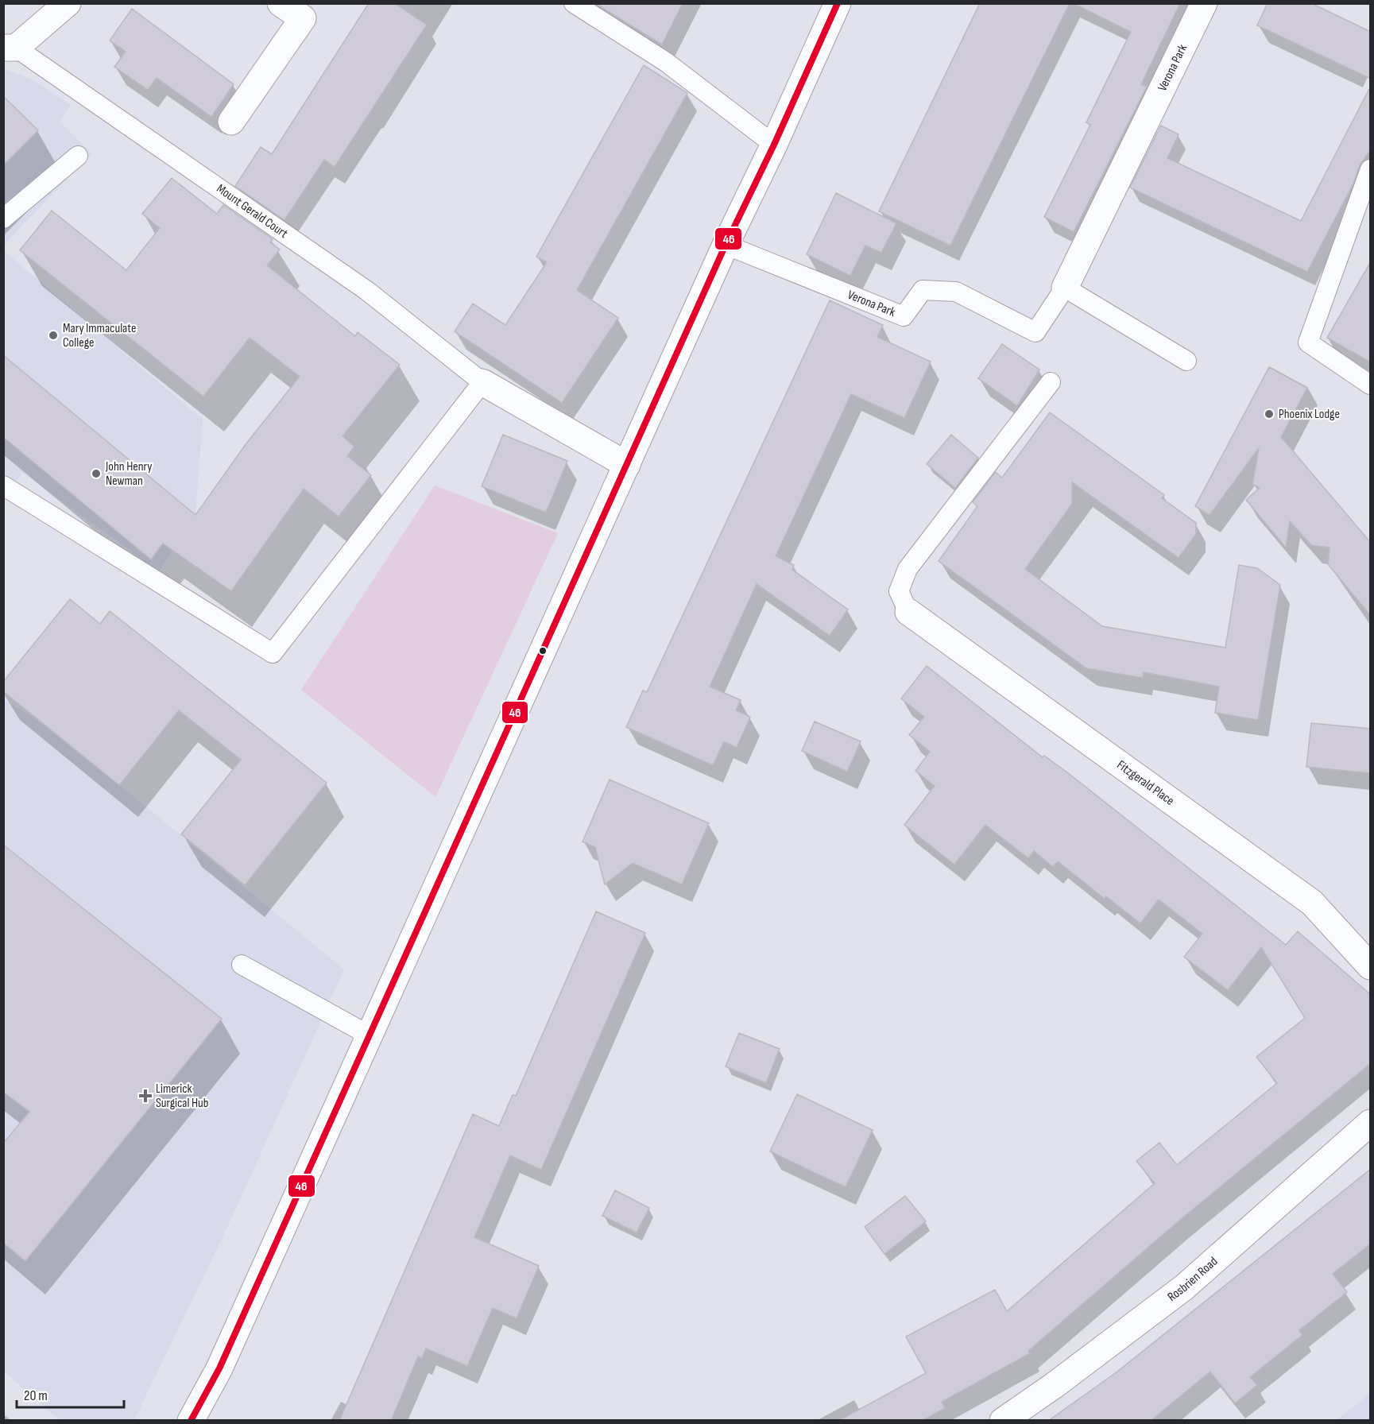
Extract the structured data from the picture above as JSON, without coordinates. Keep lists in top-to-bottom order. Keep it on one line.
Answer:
{"streets":{"main road":["Verona Park","Fitzgerald Place","Rosbrien Road"],"lane":["Mount Gerald Court"]},"places":{"other":["Mary Immaculate College","Phoenix Lodge","John Henry Newman"],"health":["Limerick Surgical Hub"]},"lines":["transit line 46"],"scale_bar":"20 m"}
